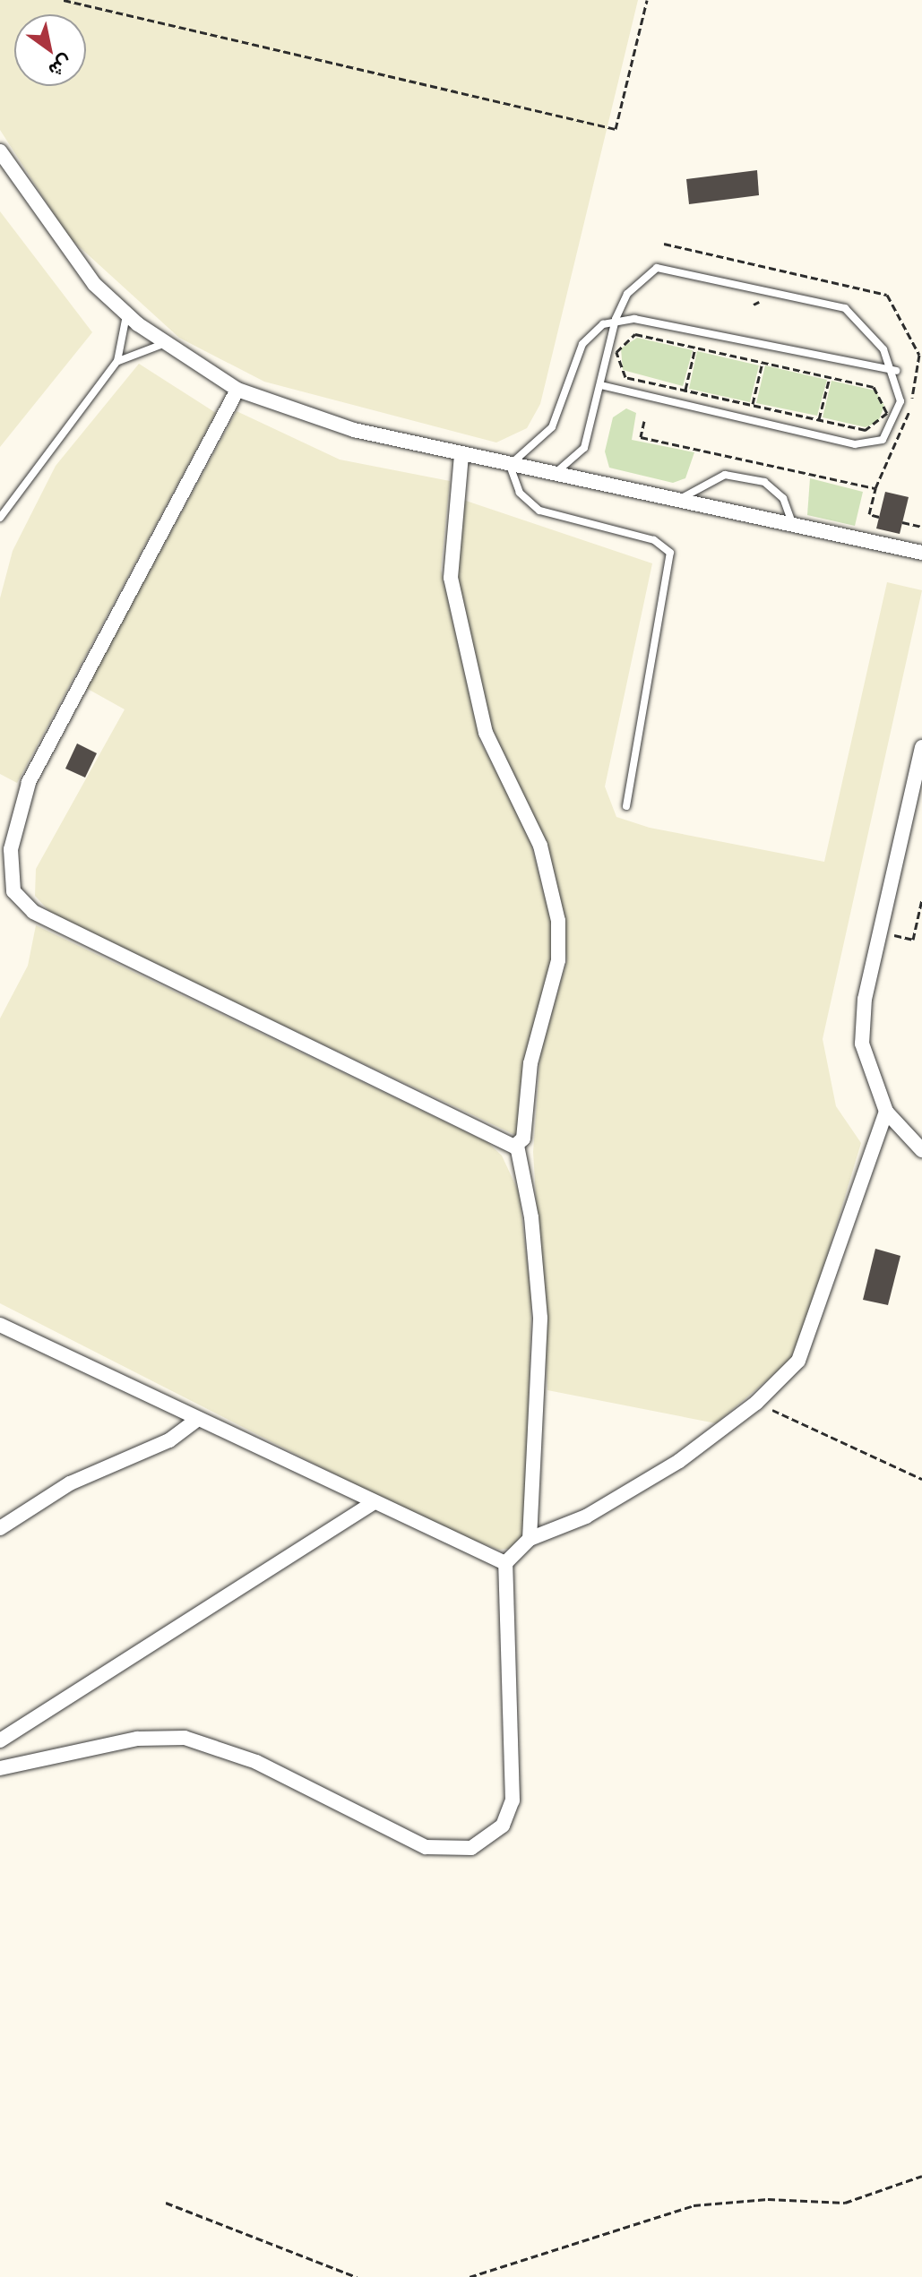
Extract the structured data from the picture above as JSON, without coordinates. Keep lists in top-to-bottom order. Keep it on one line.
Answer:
{"north":"bottom right"}
